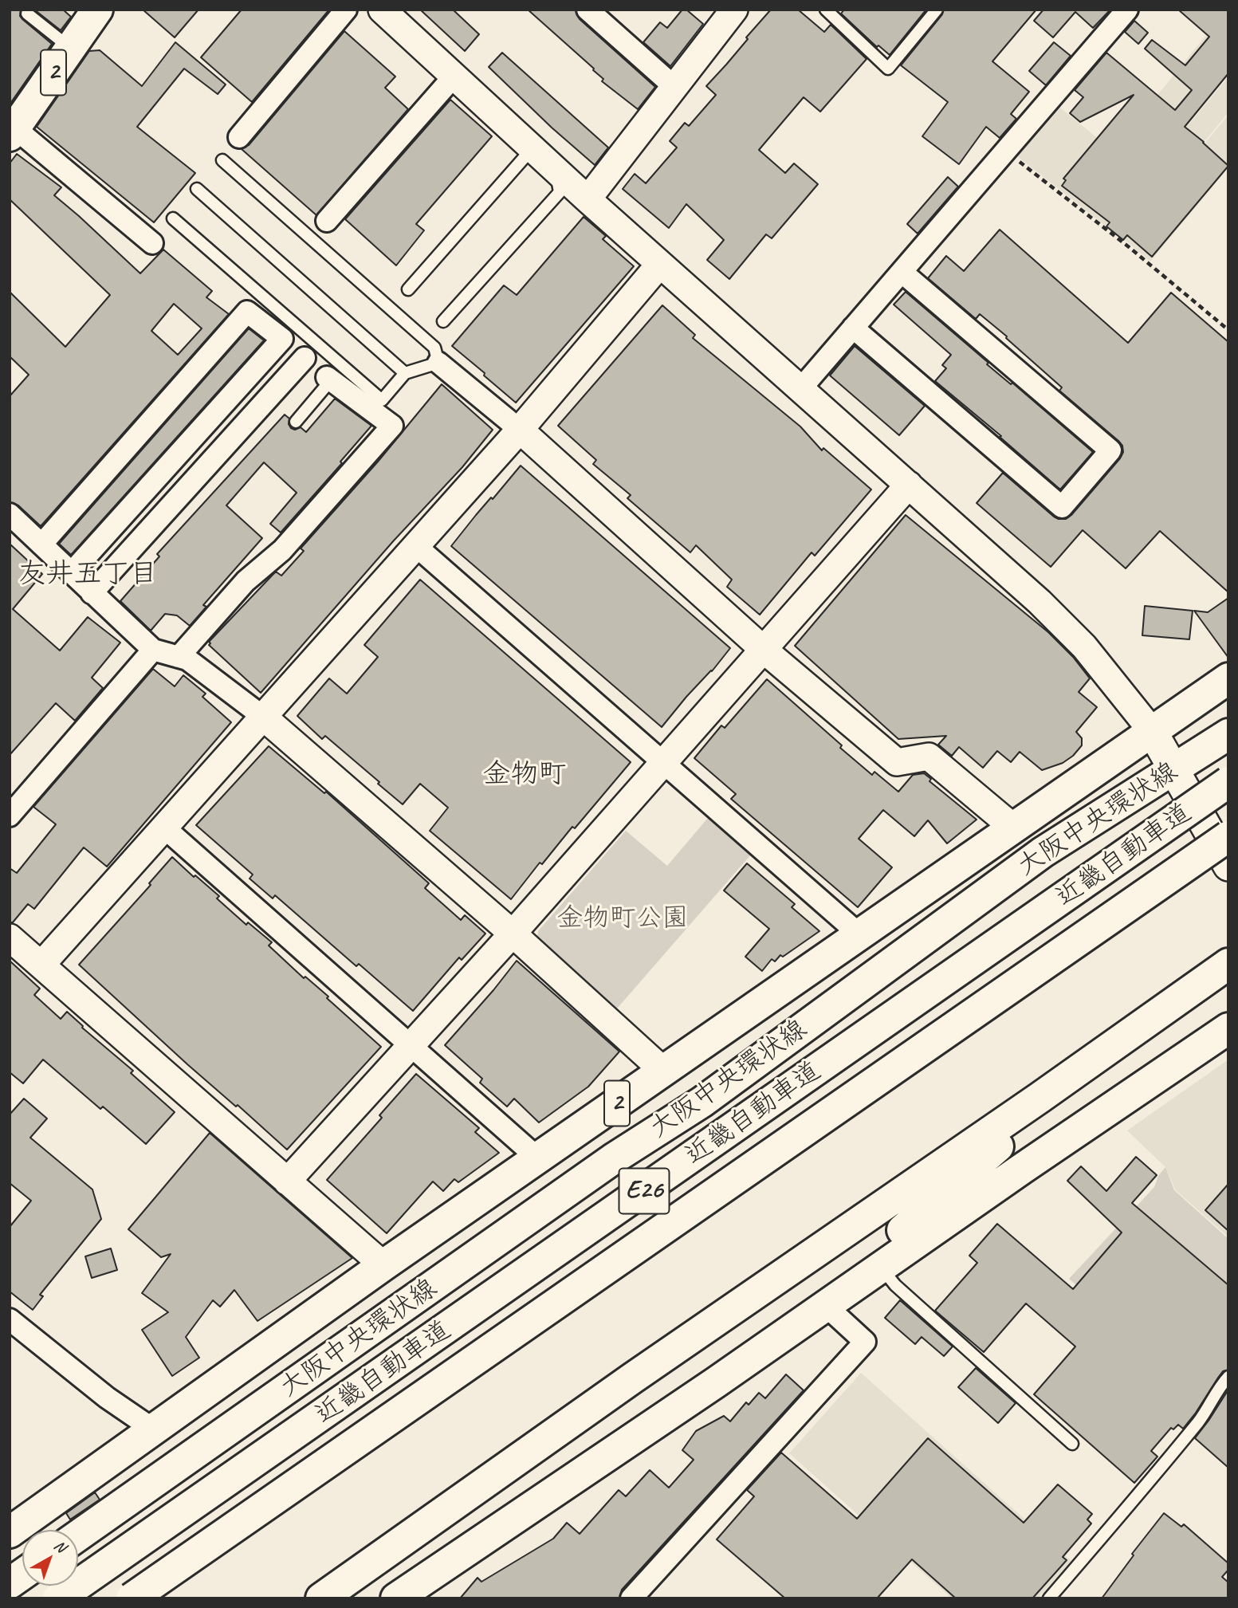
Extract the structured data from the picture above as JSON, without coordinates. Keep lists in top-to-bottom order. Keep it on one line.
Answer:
{"streets":{"main road":["2","大阪中央環状線","近畿自動車道","E26"]},"districts":["友井五丁目","金物町"],"parks":["金物町公園"],"north":"top right"}
